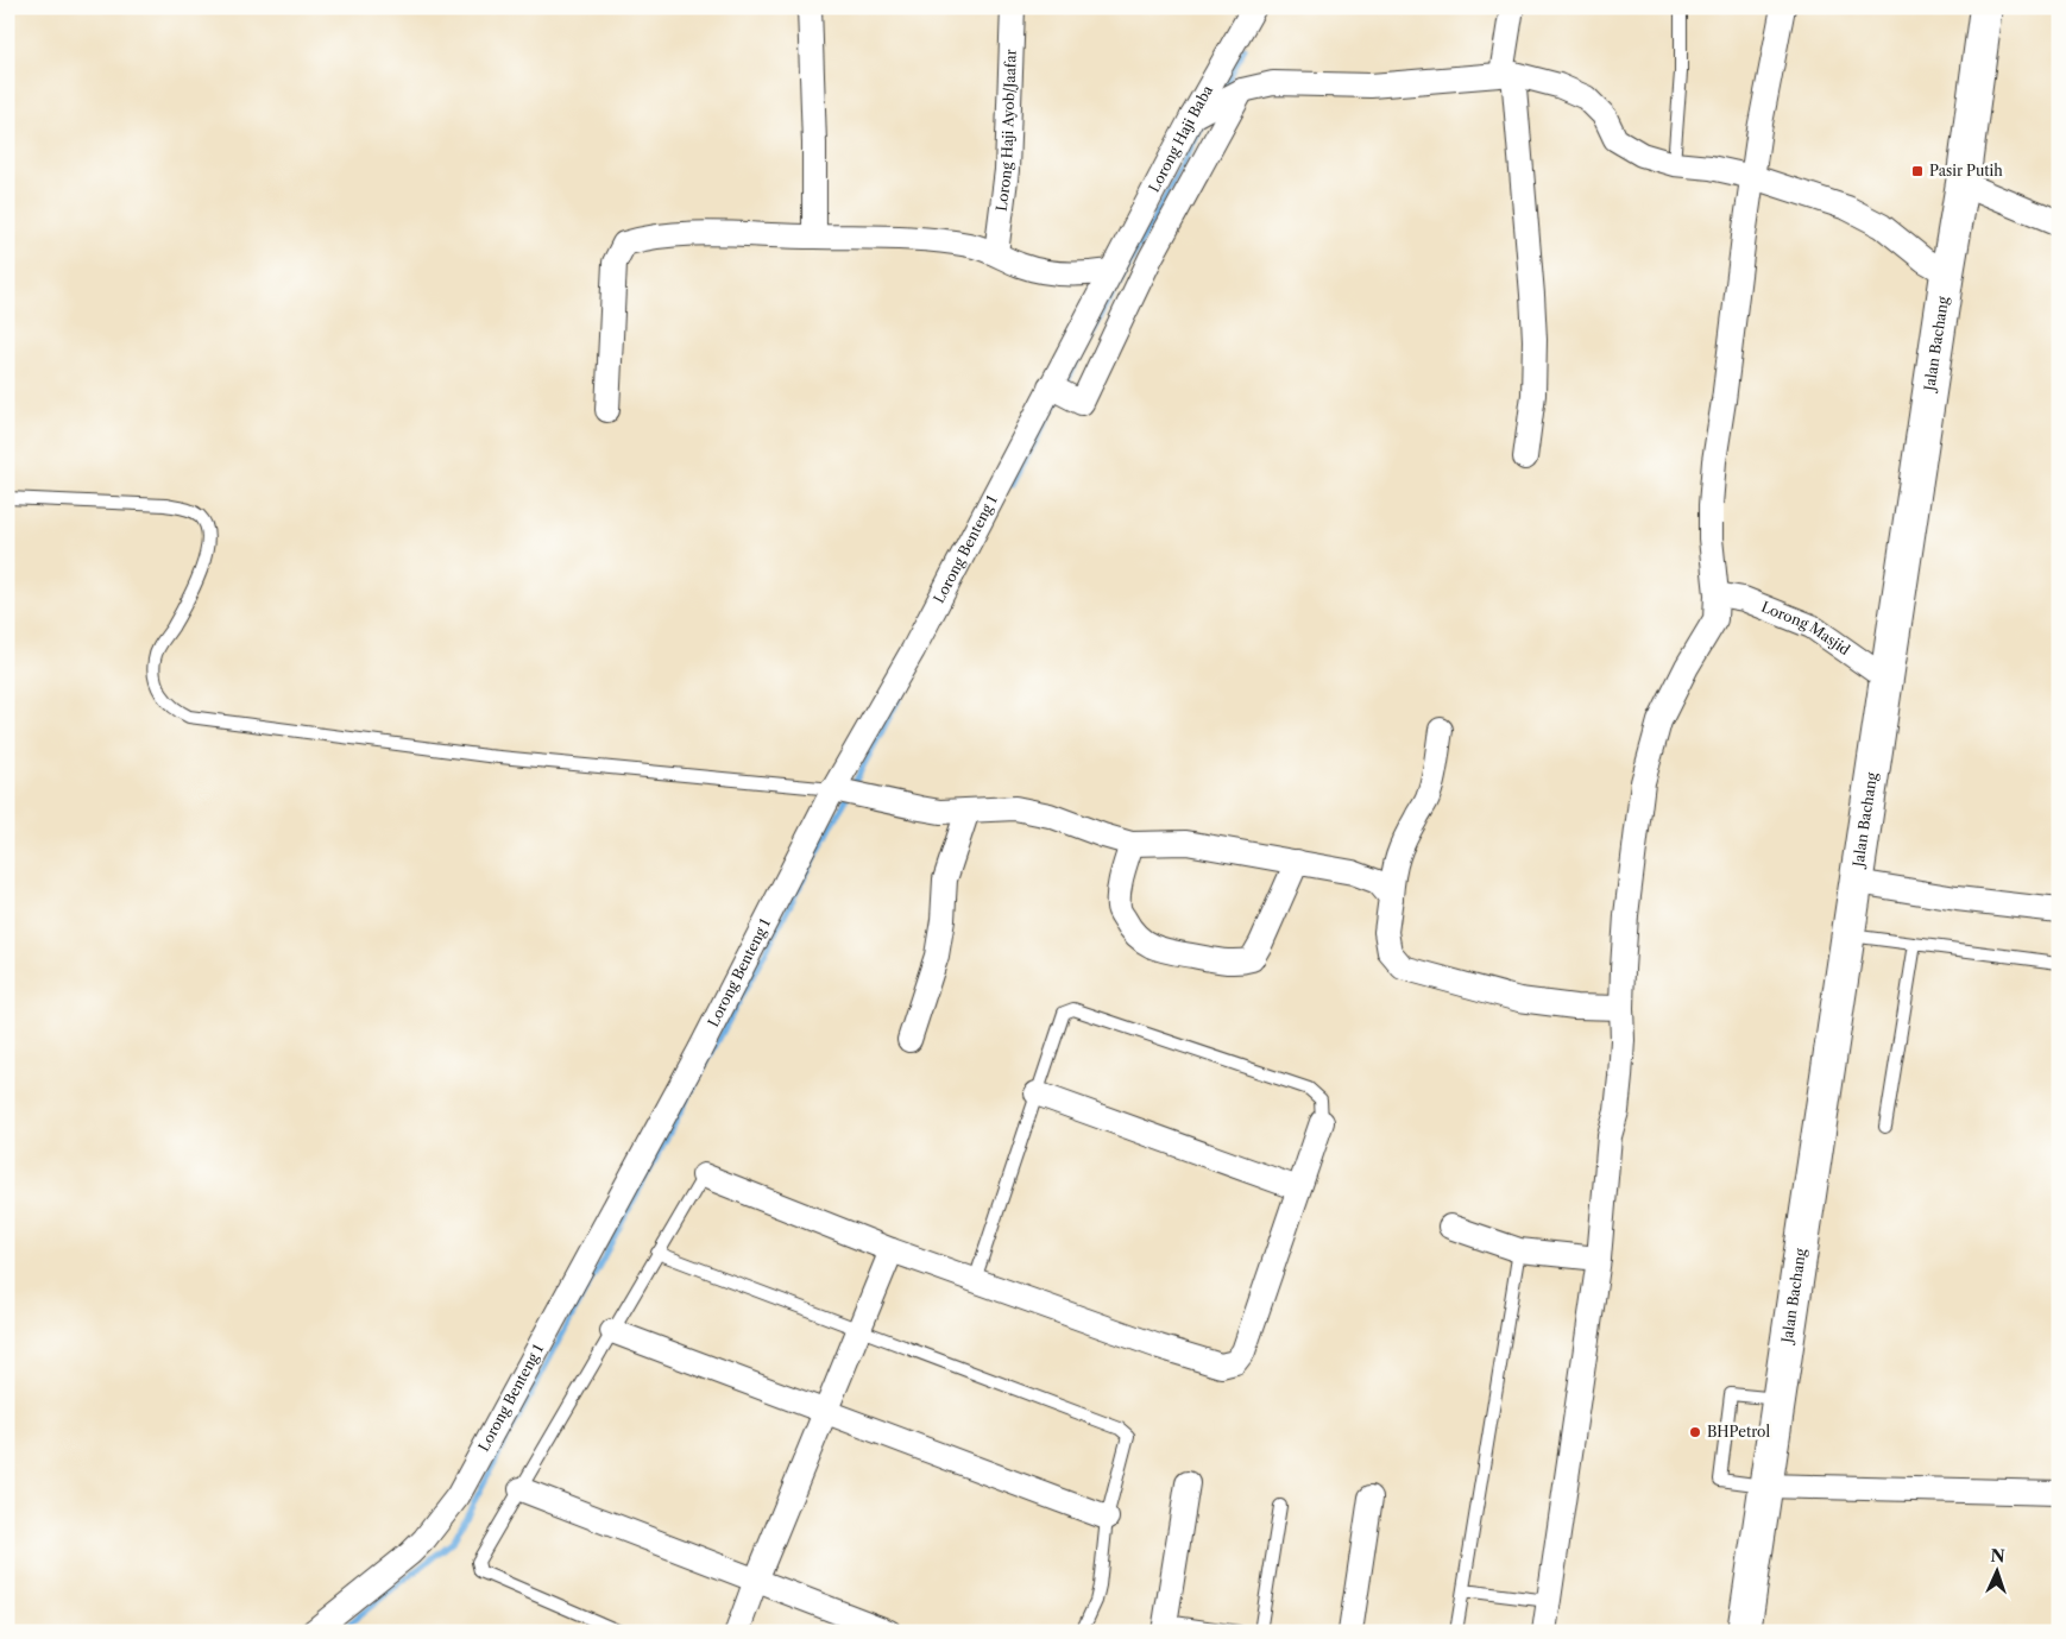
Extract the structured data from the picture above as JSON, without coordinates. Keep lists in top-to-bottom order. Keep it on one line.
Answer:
{"streets":{"street":["Lorong Haji Ayob/Jaafar","Lorong Haji Baba","Jalan Bachang","Lorong Benteng 1","Lorong Masjid"]},"crossings":[["Lorong Haji Baba","Lorong Benteng 1"],["Jalan Bachang","Lorong Masjid"]],"places":{"transit":["Pasir Putih"],"other":["BHPetrol"]},"north":"top"}
